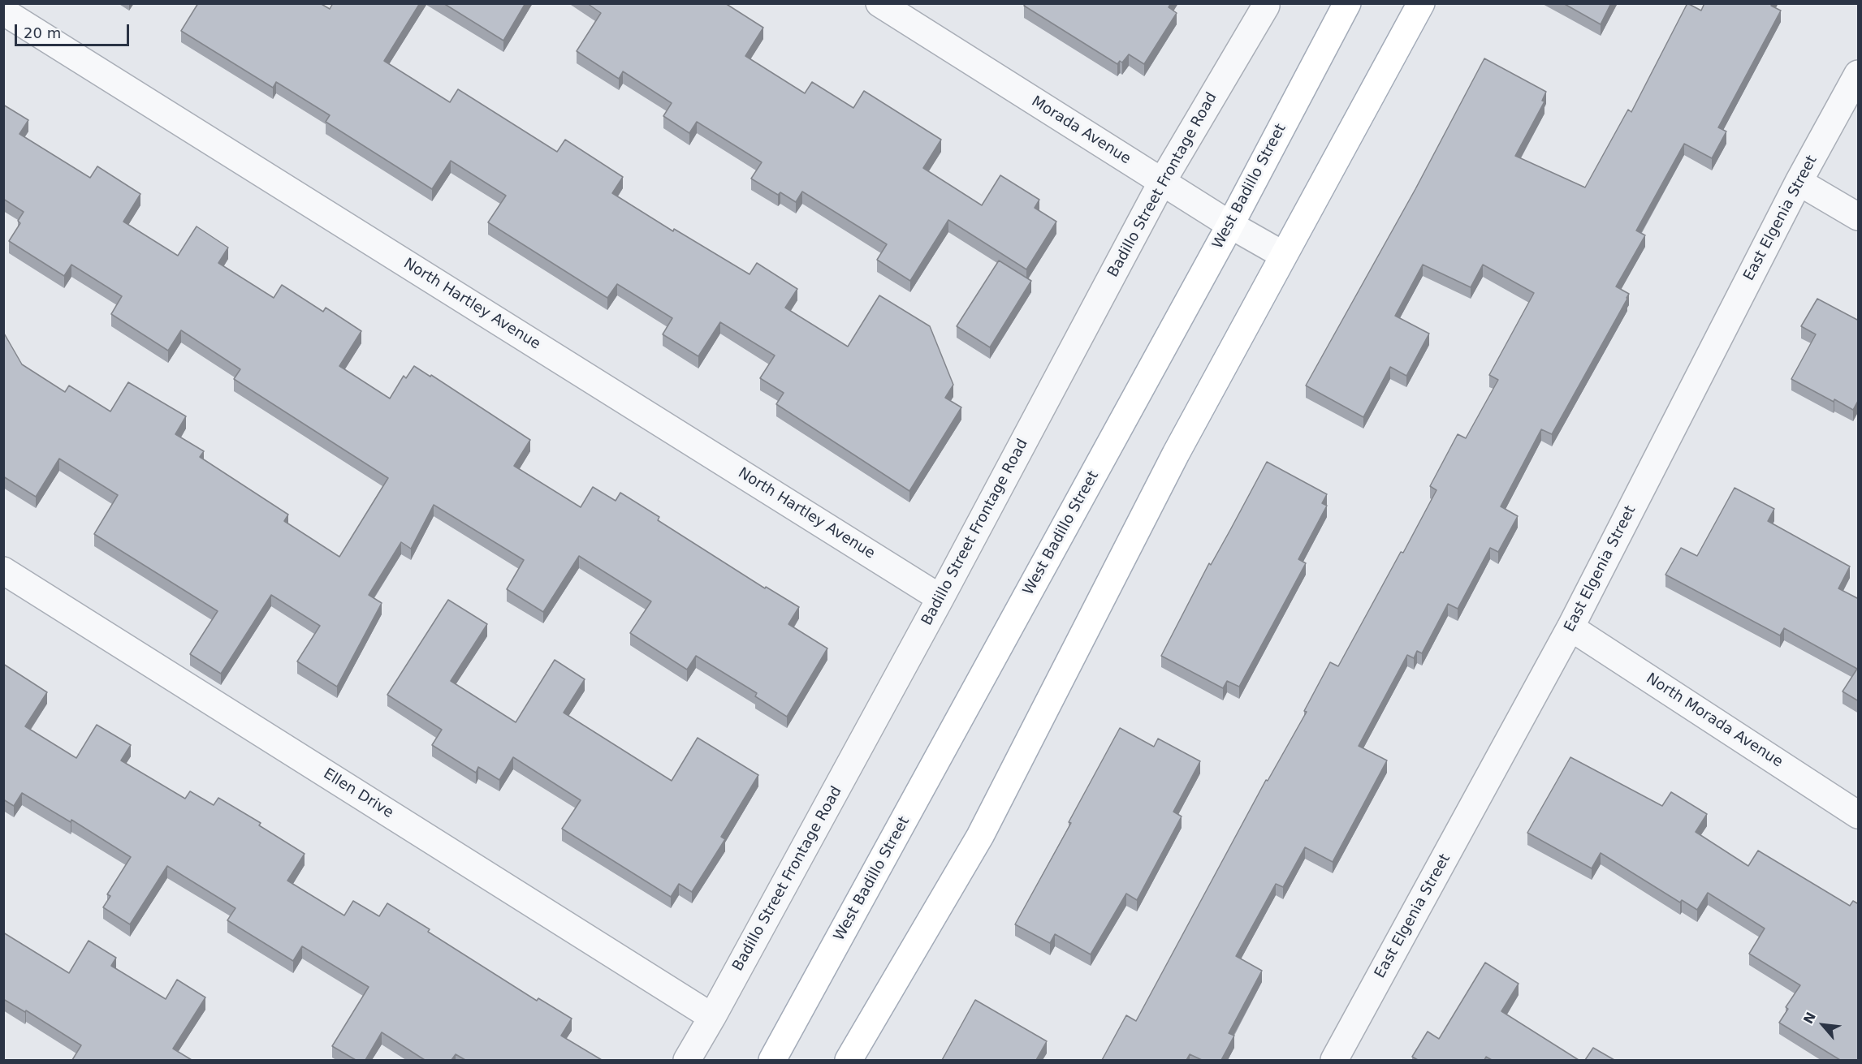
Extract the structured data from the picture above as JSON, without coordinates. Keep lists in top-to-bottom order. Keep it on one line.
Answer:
{"streets":{"main road":["West Badillo Street"],"street":["Morada Avenue","Badillo Street Frontage Road","East Elgenia Street","North Hartley Avenue","North Morada Avenue","Ellen Drive"]},"crossings":[["Morada Avenue","Badillo Street Frontage Road"],["Morada Avenue","West Badillo Street"],["Badillo Street Frontage Road","North Hartley Avenue"],["Badillo Street Frontage Road","Ellen Drive"],["East Elgenia Street","North Morada Avenue"]],"scale_bar":"20 m","north":"top left"}
